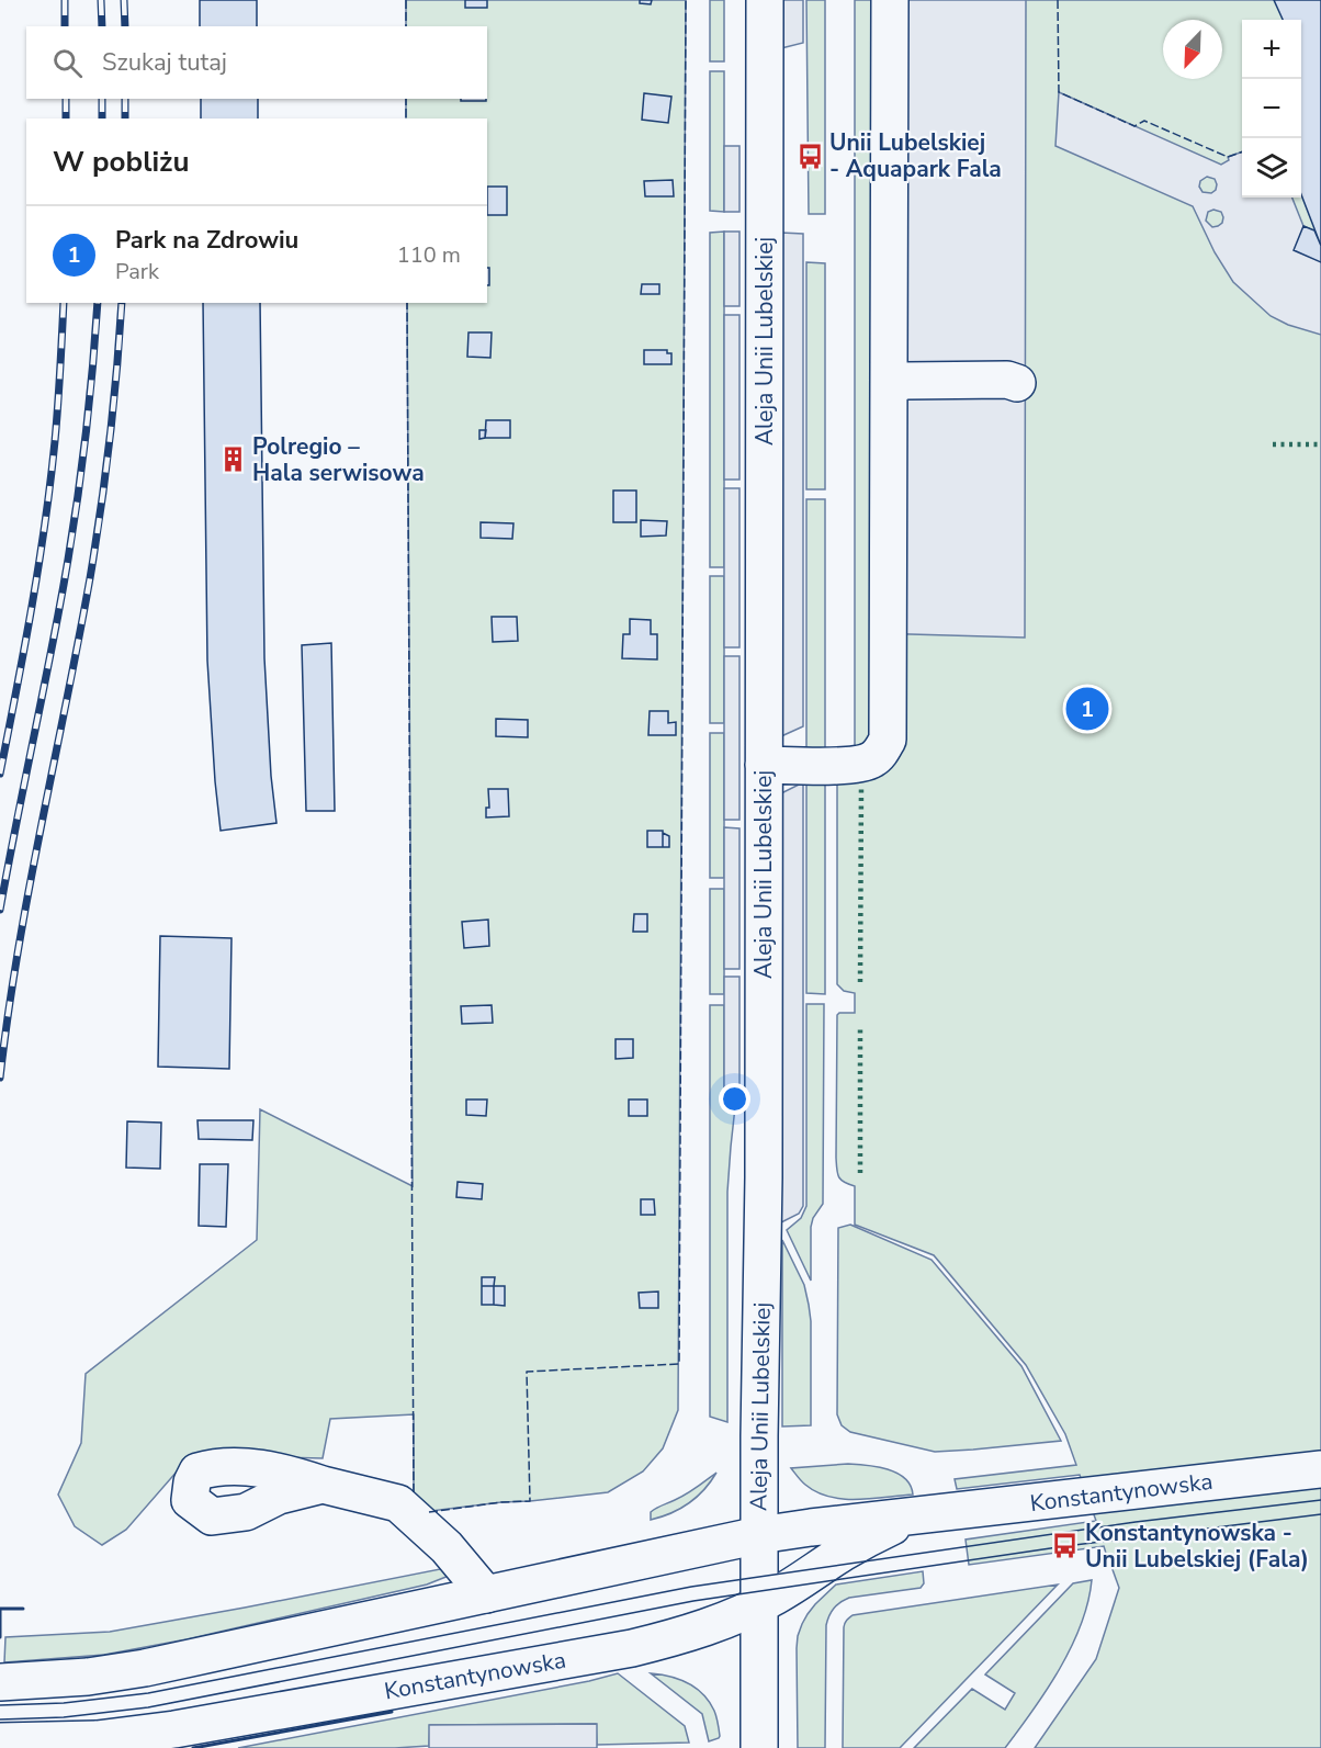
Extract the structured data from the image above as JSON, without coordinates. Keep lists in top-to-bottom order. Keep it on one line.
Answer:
{"streets":{"main road":["Aleja Unii Lubelskiej","Konstantynowska"]},"crossings":[["Aleja Unii Lubelskiej","Konstantynowska"]],"places":{"bus stop":["Unii Lubelskiej - Aquapark Fala","Konstantynowska - Unii Lubelskiej (Fala)"],"building":["Polregio – Hala serwisowa"]},"north":"bottom left","page":{"map_buttons":["+","−"],"search":"Szukaj tutaj","heading":"W pobliżu","list":[{"mark":"1","name":"Park na Zdrowiu","note":"Park","value":"110 m"}],"pins":"1"}}
